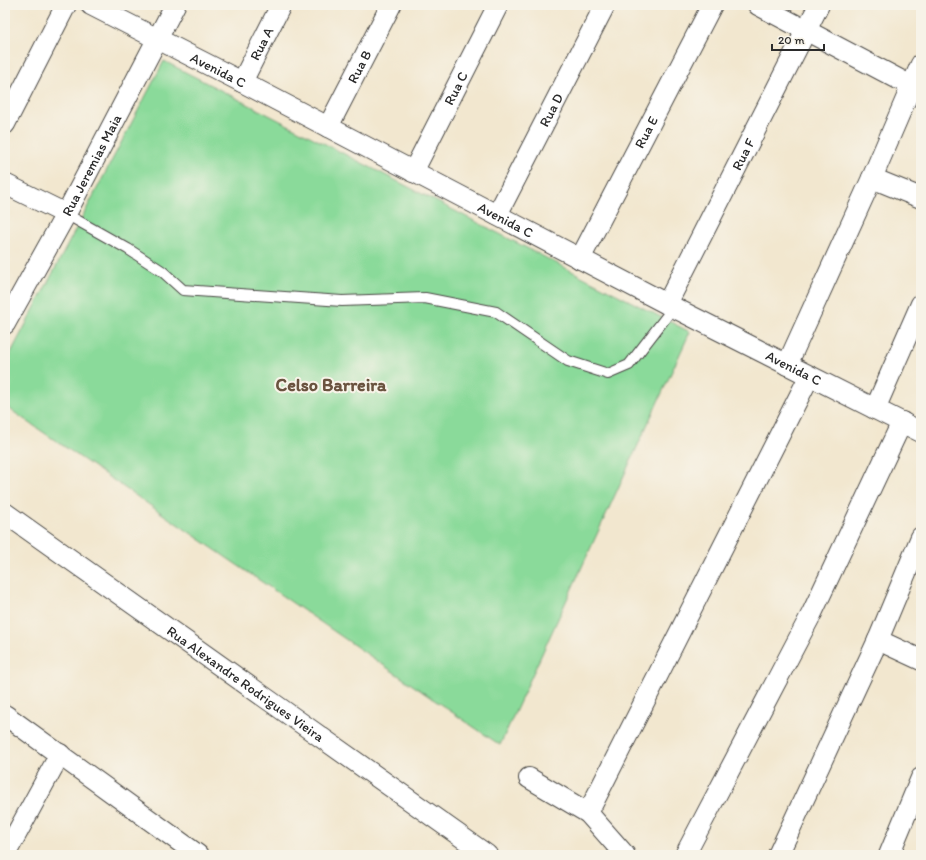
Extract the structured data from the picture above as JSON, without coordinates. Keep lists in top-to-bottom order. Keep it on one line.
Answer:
{"streets":{"street":["Rua A","Rua B","Avenida C","Rua C","Rua D","Rua E","Rua F","Rua Jeremias Maia","Rua Alexandre Rodrigues Vieira"]},"crossings":[["Rua A","Avenida C"],["Rua B","Avenida C"],["Avenida C","Rua C"],["Avenida C","Rua D"],["Avenida C","Rua E"],["Avenida C","Rua F"],["Avenida C","Rua Jeremias Maia"]],"districts":["Celso Barreira"],"scale_bar":"20 m"}
